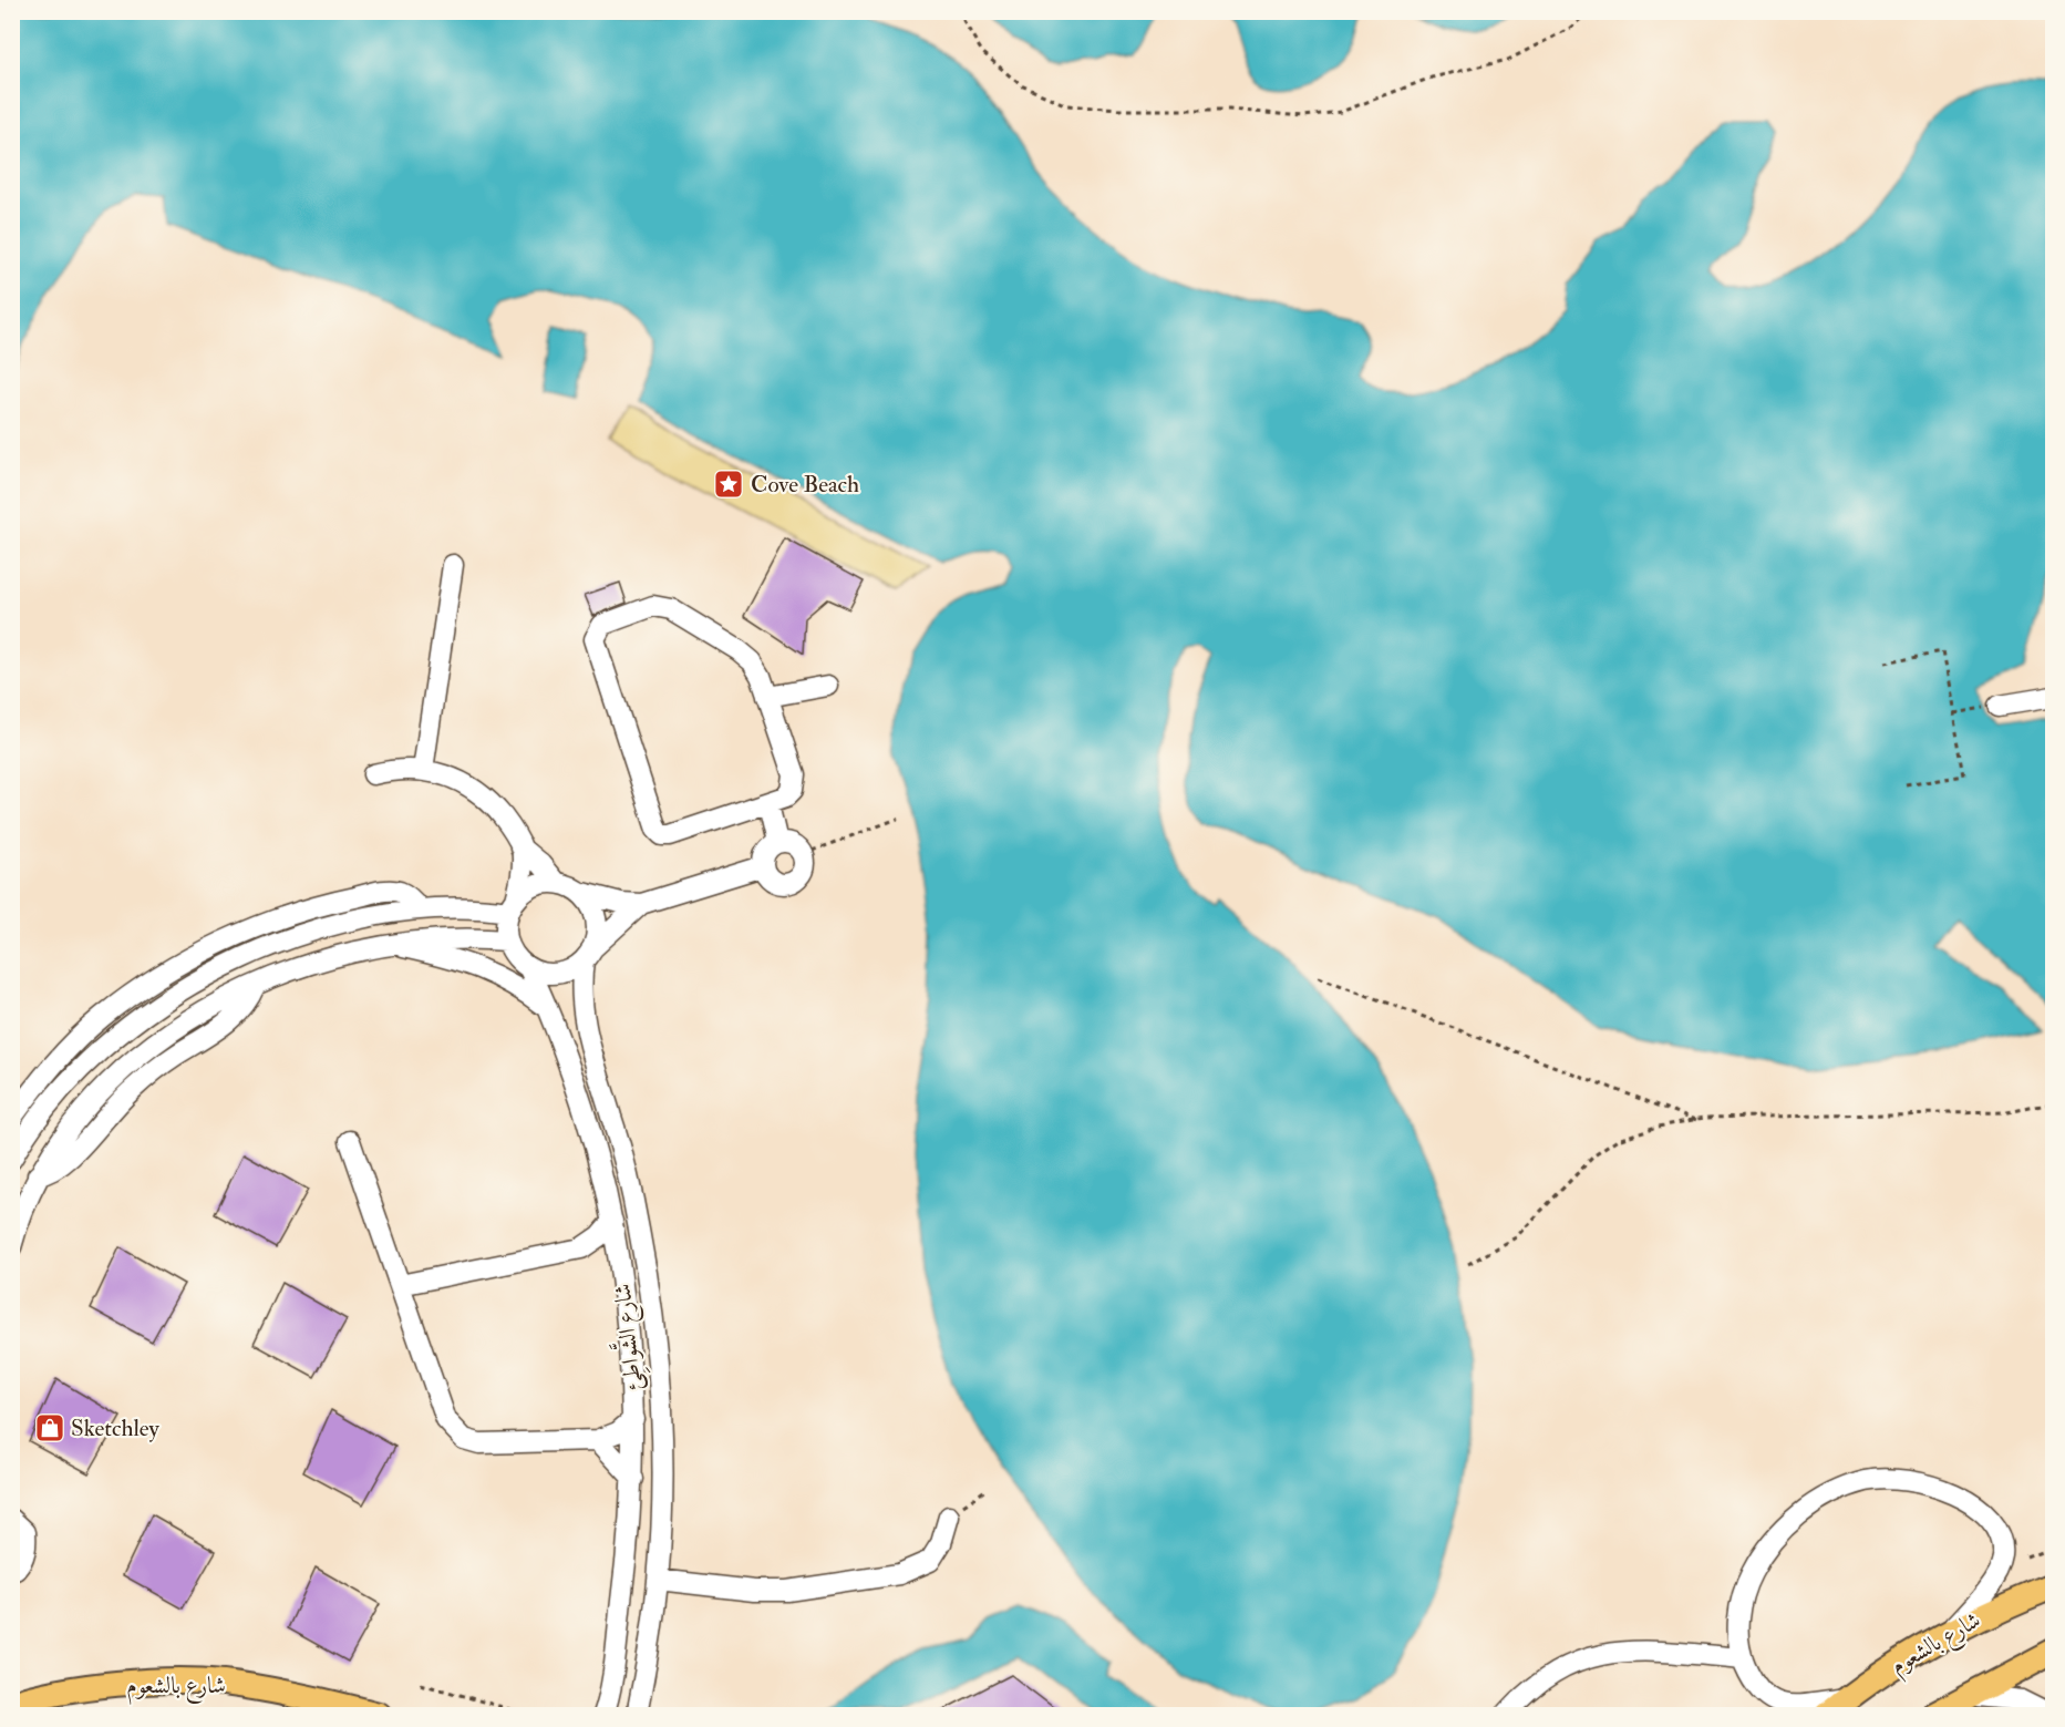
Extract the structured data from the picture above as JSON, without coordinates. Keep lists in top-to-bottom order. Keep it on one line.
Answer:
{"streets":{"main road":["شارع بالشعوم"],"street":["شارع الشَّواطِئ"]},"places":{"place":["Cove Beach"],"shop":["Sketchley"]}}
